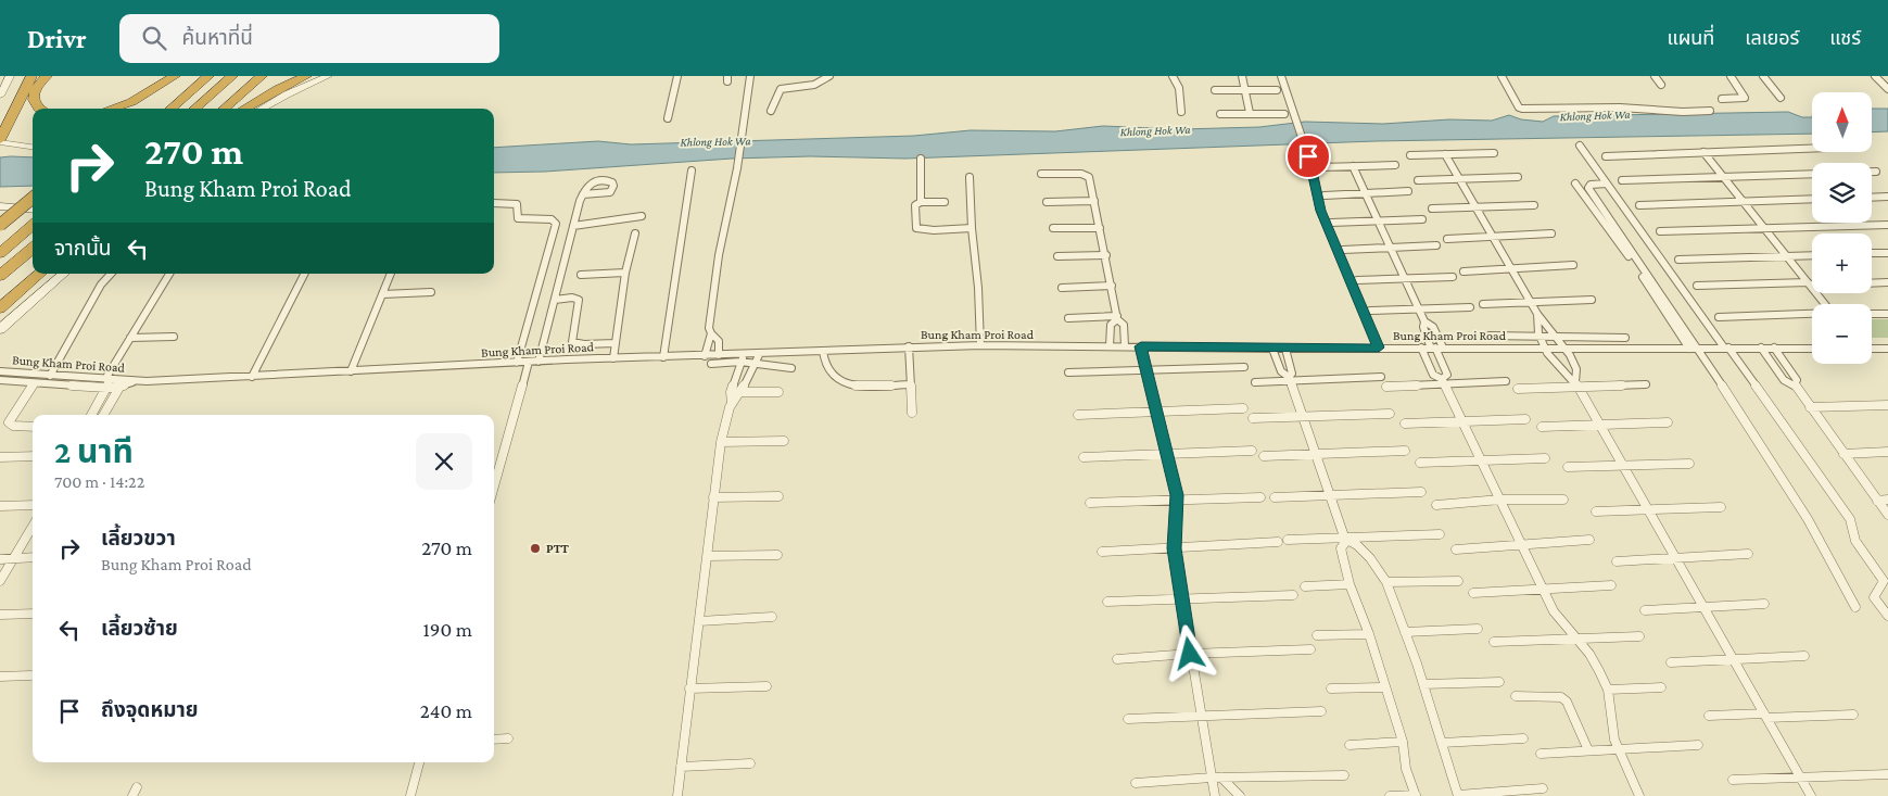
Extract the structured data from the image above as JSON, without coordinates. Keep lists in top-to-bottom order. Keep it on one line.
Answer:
{"streets":{"street":["Bung Kham Proi Road"]},"water":["Khlong Hok Wa"],"places":["PTT"],"north":"top","page":{"header":"Drivr","search":"ค้นหาที่นี่","nav":["แผนที่","เลเยอร์","แชร์"],"map_buttons":["+","−"],"turn":["270 m","Bung Kham Proi Road"],"then":"จากนั้น","heading":["2 นาที","700 m · 14:22"],"list":[{"name":"เลี้ยวขวา","note":"Bung Kham Proi Road","value":"270 m"},{"name":"เลี้ยวซ้าย","value":"190 m"},{"name":"ถึงจุดหมาย","value":"240 m"}]}}
